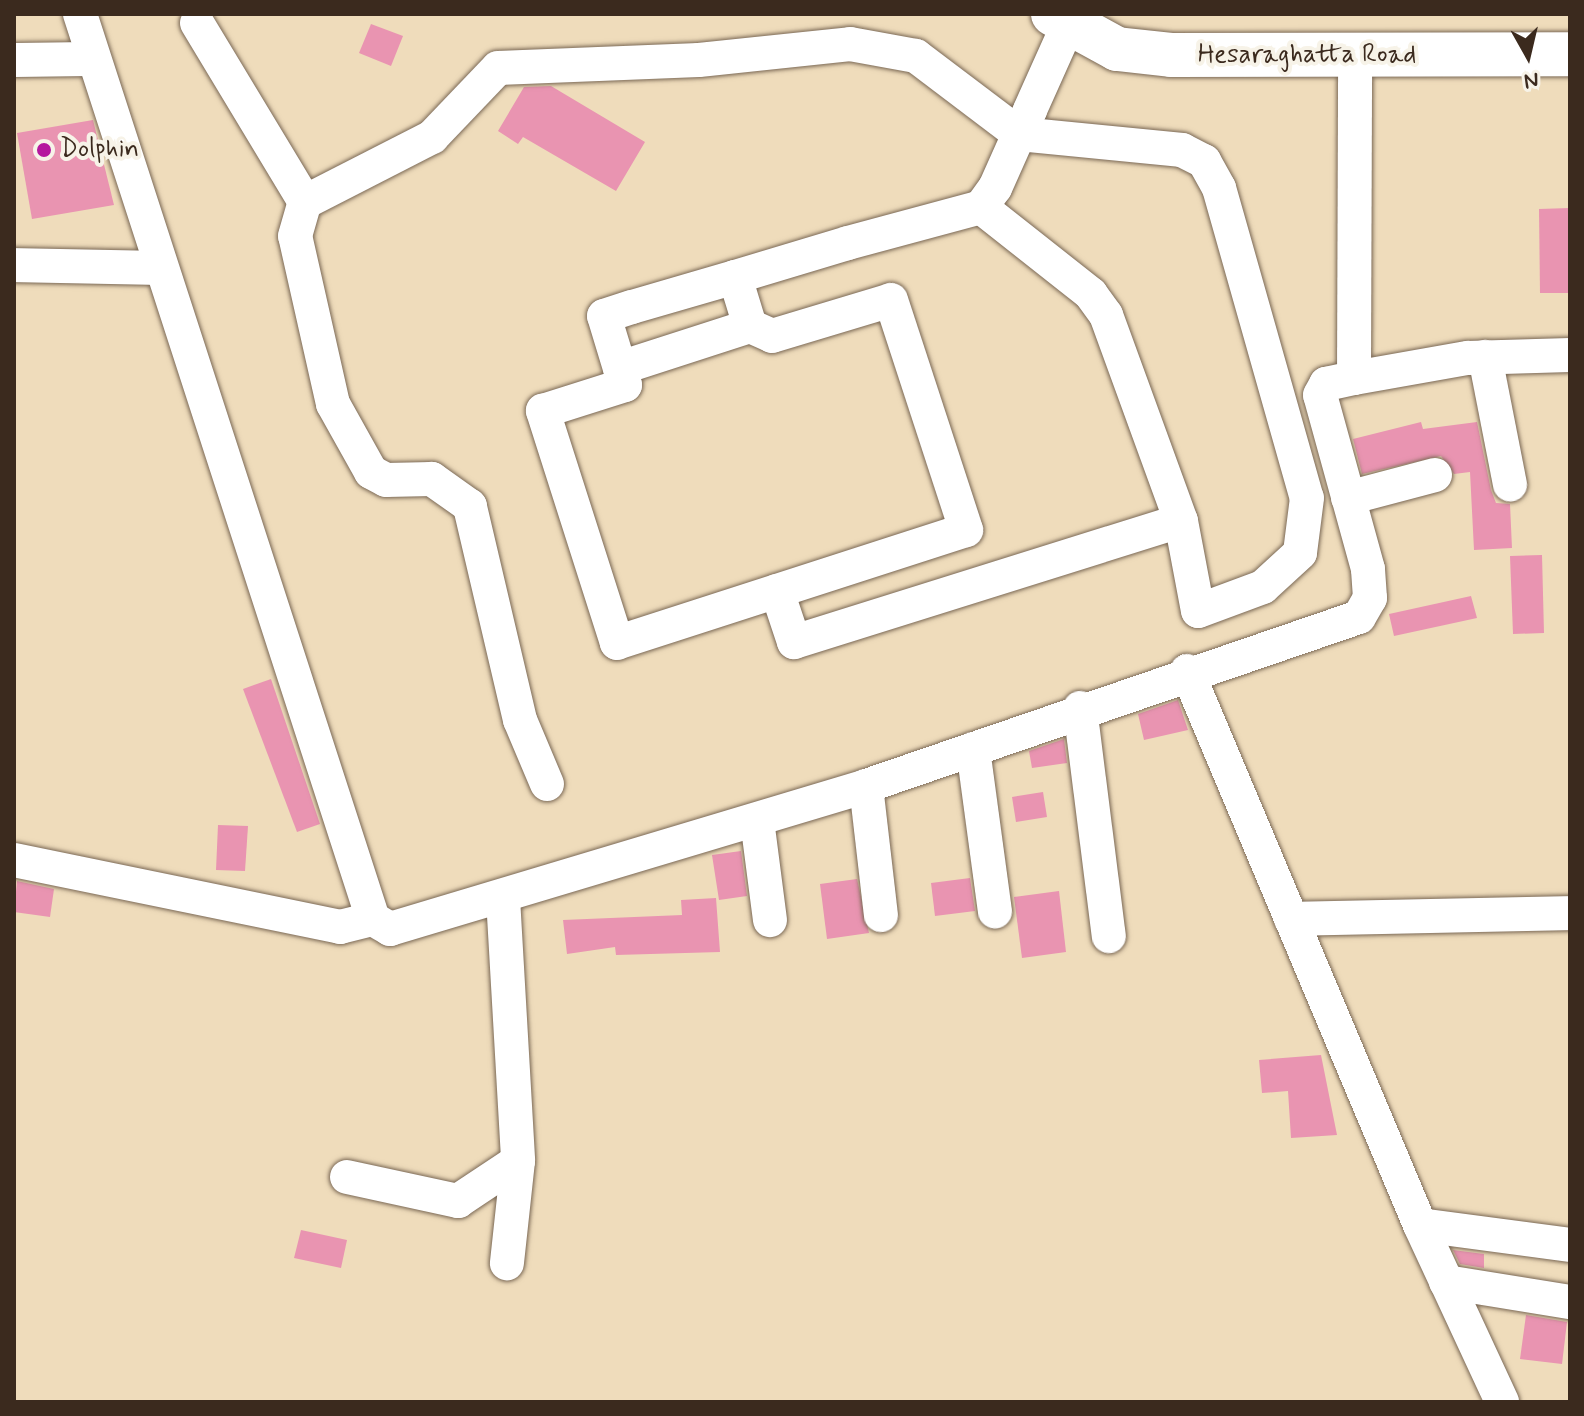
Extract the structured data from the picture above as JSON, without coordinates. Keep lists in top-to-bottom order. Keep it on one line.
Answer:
{"streets":{"main road":["Hesaraghatta Road"]},"places":["Dolphin"],"north":"bottom"}
